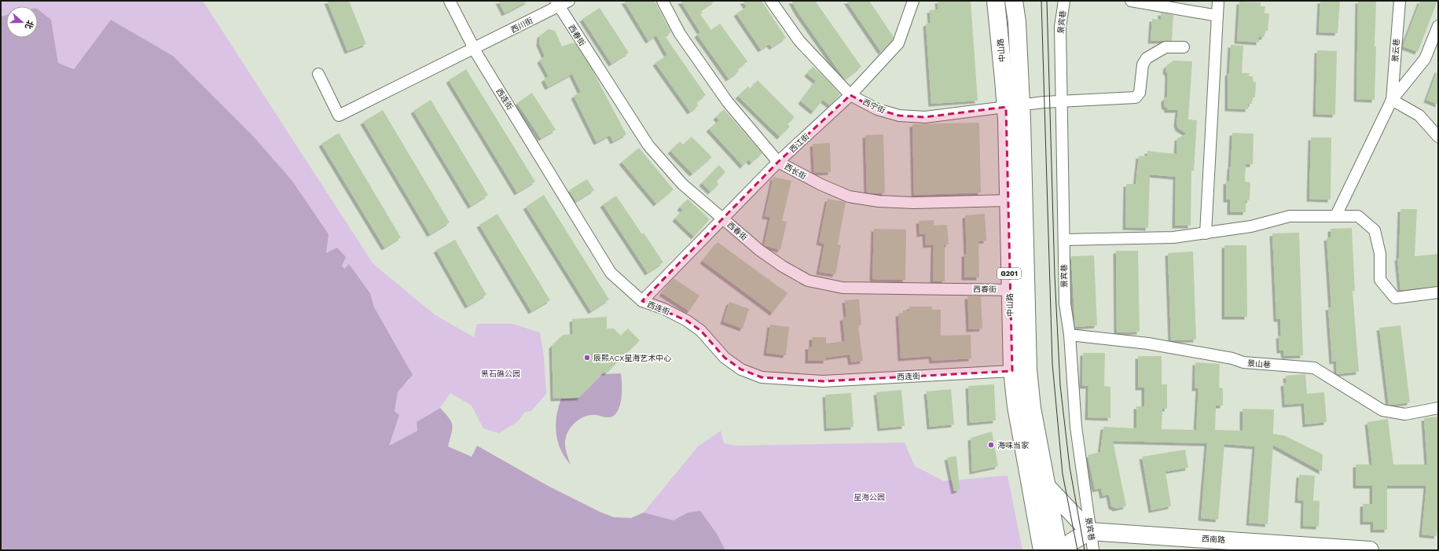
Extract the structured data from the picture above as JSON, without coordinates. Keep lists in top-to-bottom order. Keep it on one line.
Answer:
{"streets":{"main road":["中山路","G201","西南路"],"street":["景宾巷","西川街","西春街","景云巷","西连街","西宁街","西江街","西长街","景山巷"]},"crossings":[["景宾巷","西宁街"],["景宾巷","景山巷"],["景宾巷","西南路"],["西川街","西春街"],["西川街","西连街"],["西春街","中山路"],["西春街","西江街"],["中山路","西连街"],["中山路","西宁街"],["中山路","西长街"],["西连街","西江街"],["西宁街","西江街"],["西江街","西长街"]],"parks":["黑石礁公园","星海公园"],"places":["辰熙ACX星海艺术中心","海味当家"],"north":"right"}
